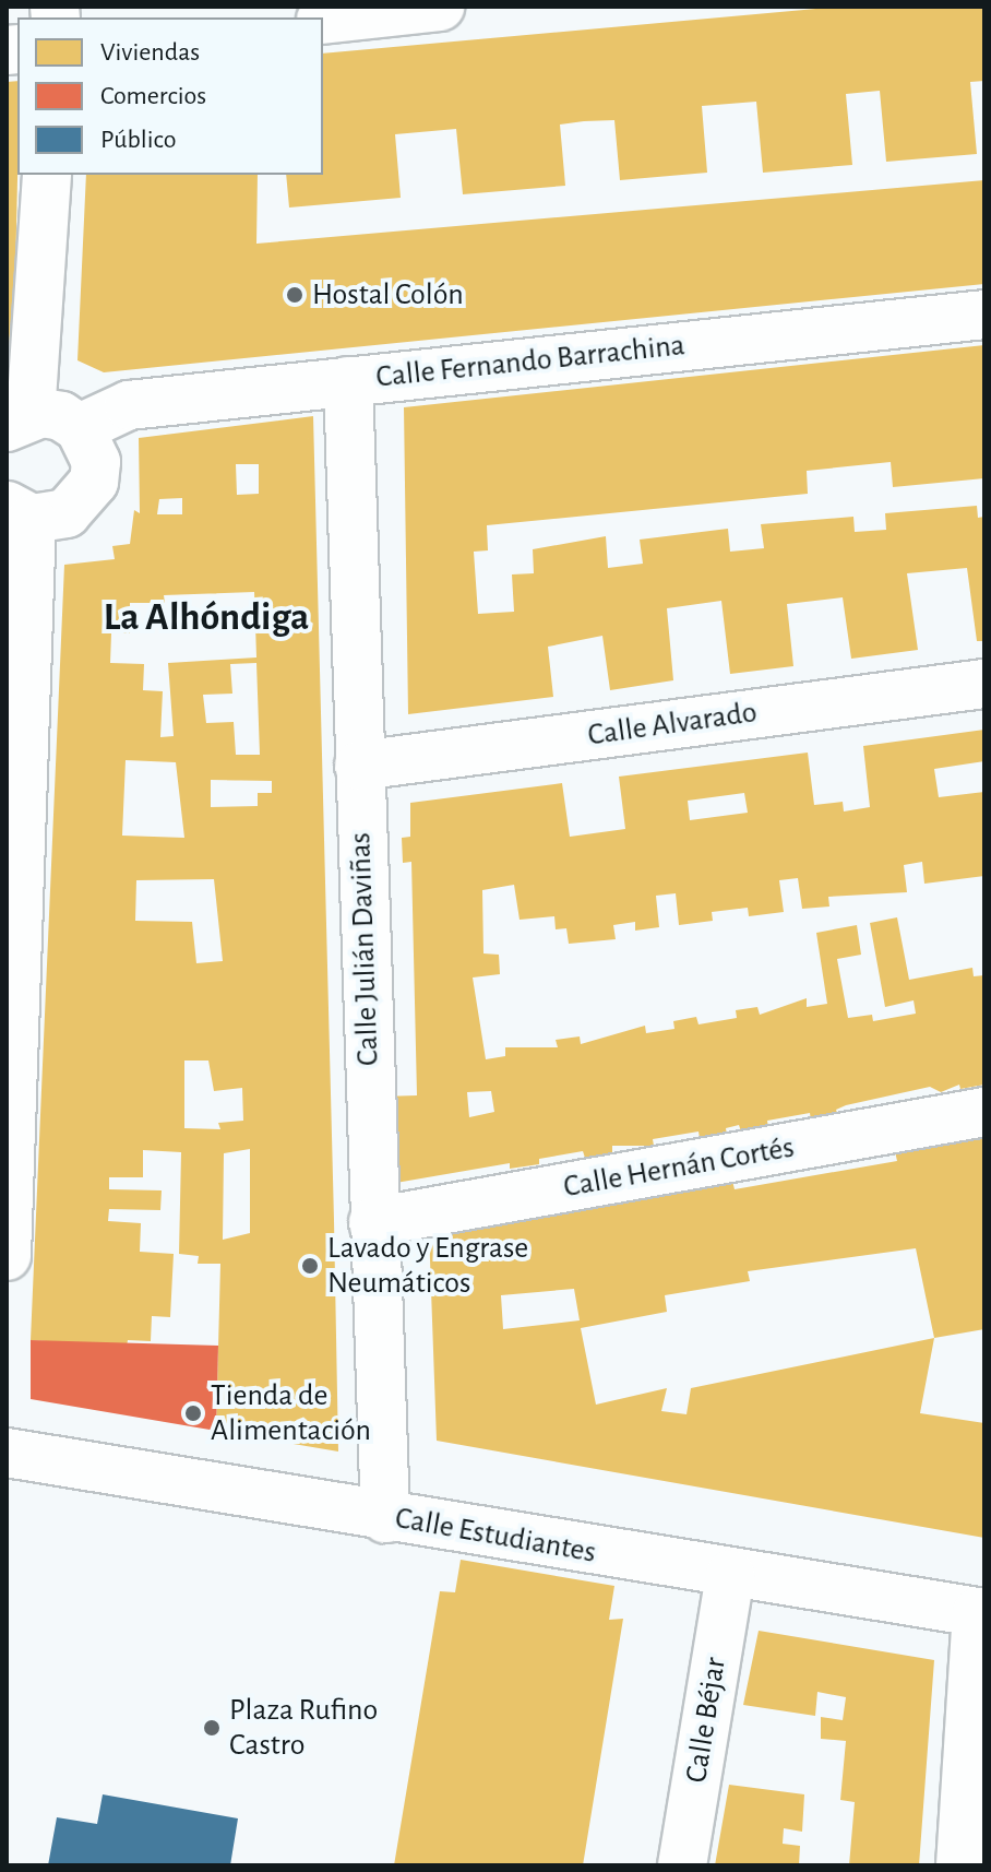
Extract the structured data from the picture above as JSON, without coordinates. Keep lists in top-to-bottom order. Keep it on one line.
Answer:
{"streets":{"street":["Calle Fernando Barrachina","Calle Alvarado","Calle Julián Daviñas","Calle Hernán Cortés","Calle Estudiantes","Calle Béjar"]},"crossings":[["Calle Fernando Barrachina","Calle Julián Daviñas"],["Calle Alvarado","Calle Julián Daviñas"],["Calle Julián Daviñas","Calle Hernán Cortés"],["Calle Julián Daviñas","Calle Estudiantes"],["Calle Estudiantes","Calle Béjar"]],"districts":["La Alhóndiga"],"places":["Hostal Colón","Lavado y Engrase Neumáticos","Tienda de Alimentación","Plaza Rufino Castro"],"legend":["Viviendas","Comercios","Público"]}
